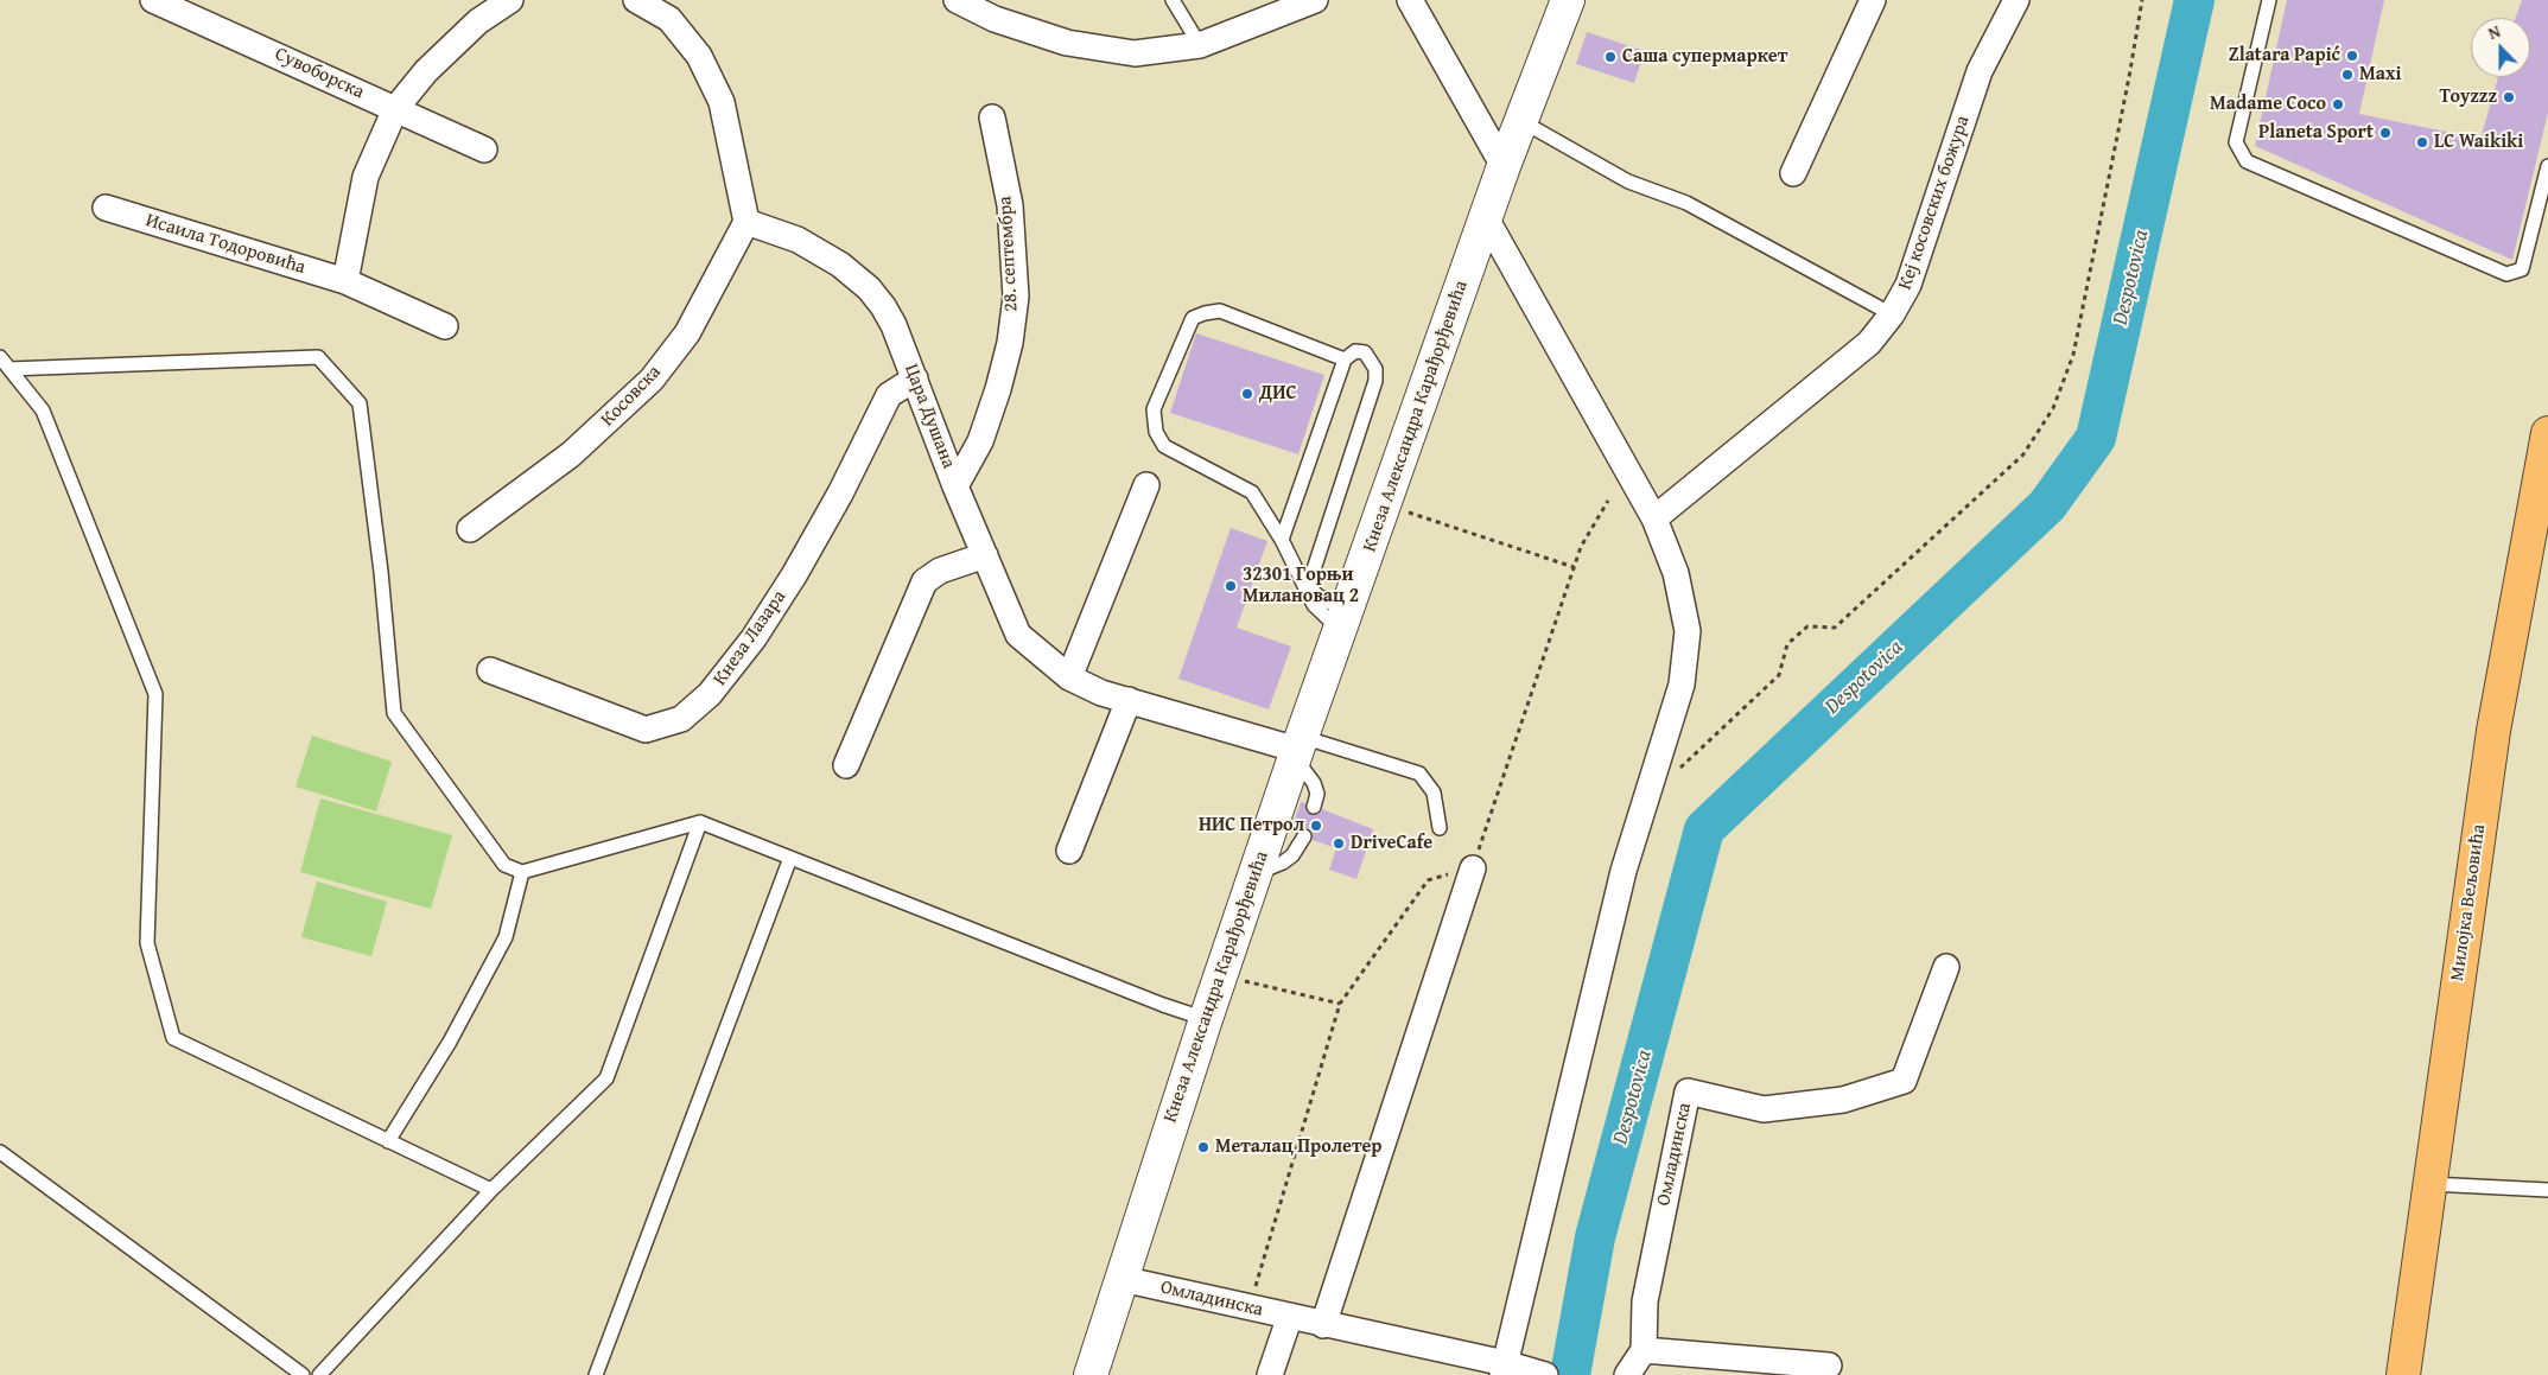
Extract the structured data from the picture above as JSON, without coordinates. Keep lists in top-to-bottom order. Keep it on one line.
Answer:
{"streets":{"main road":["Милојка Вељовића"],"street":["Сувоборска","Кеј косовских божура","Исаила Тодоровића","28. септембра","Косовска","Цара Душана","Кнеза Александра Карађорђевића","Кнеза Лазара","Омладинска"]},"crossings":[["28. септембра","Цара Душана"],["Косовска","Цара Душана"],["Цара Душана","Кнеза Александра Карађорђевића"],["Цара Душана","Кнеза Лазара"],["Кнеза Александра Карађорђевића","Омладинска"]],"water":["Despotovica"],"places":["Zlatara Papić","Саша супермаркет","Maxi","Toyzzz","Madame Coco","Planeta Sport","LC Waikiki","ДИС","32301 Горњи Милановац 2","НИС Петрол","DriveCafe","Металац Пролетер"],"north":"top"}
